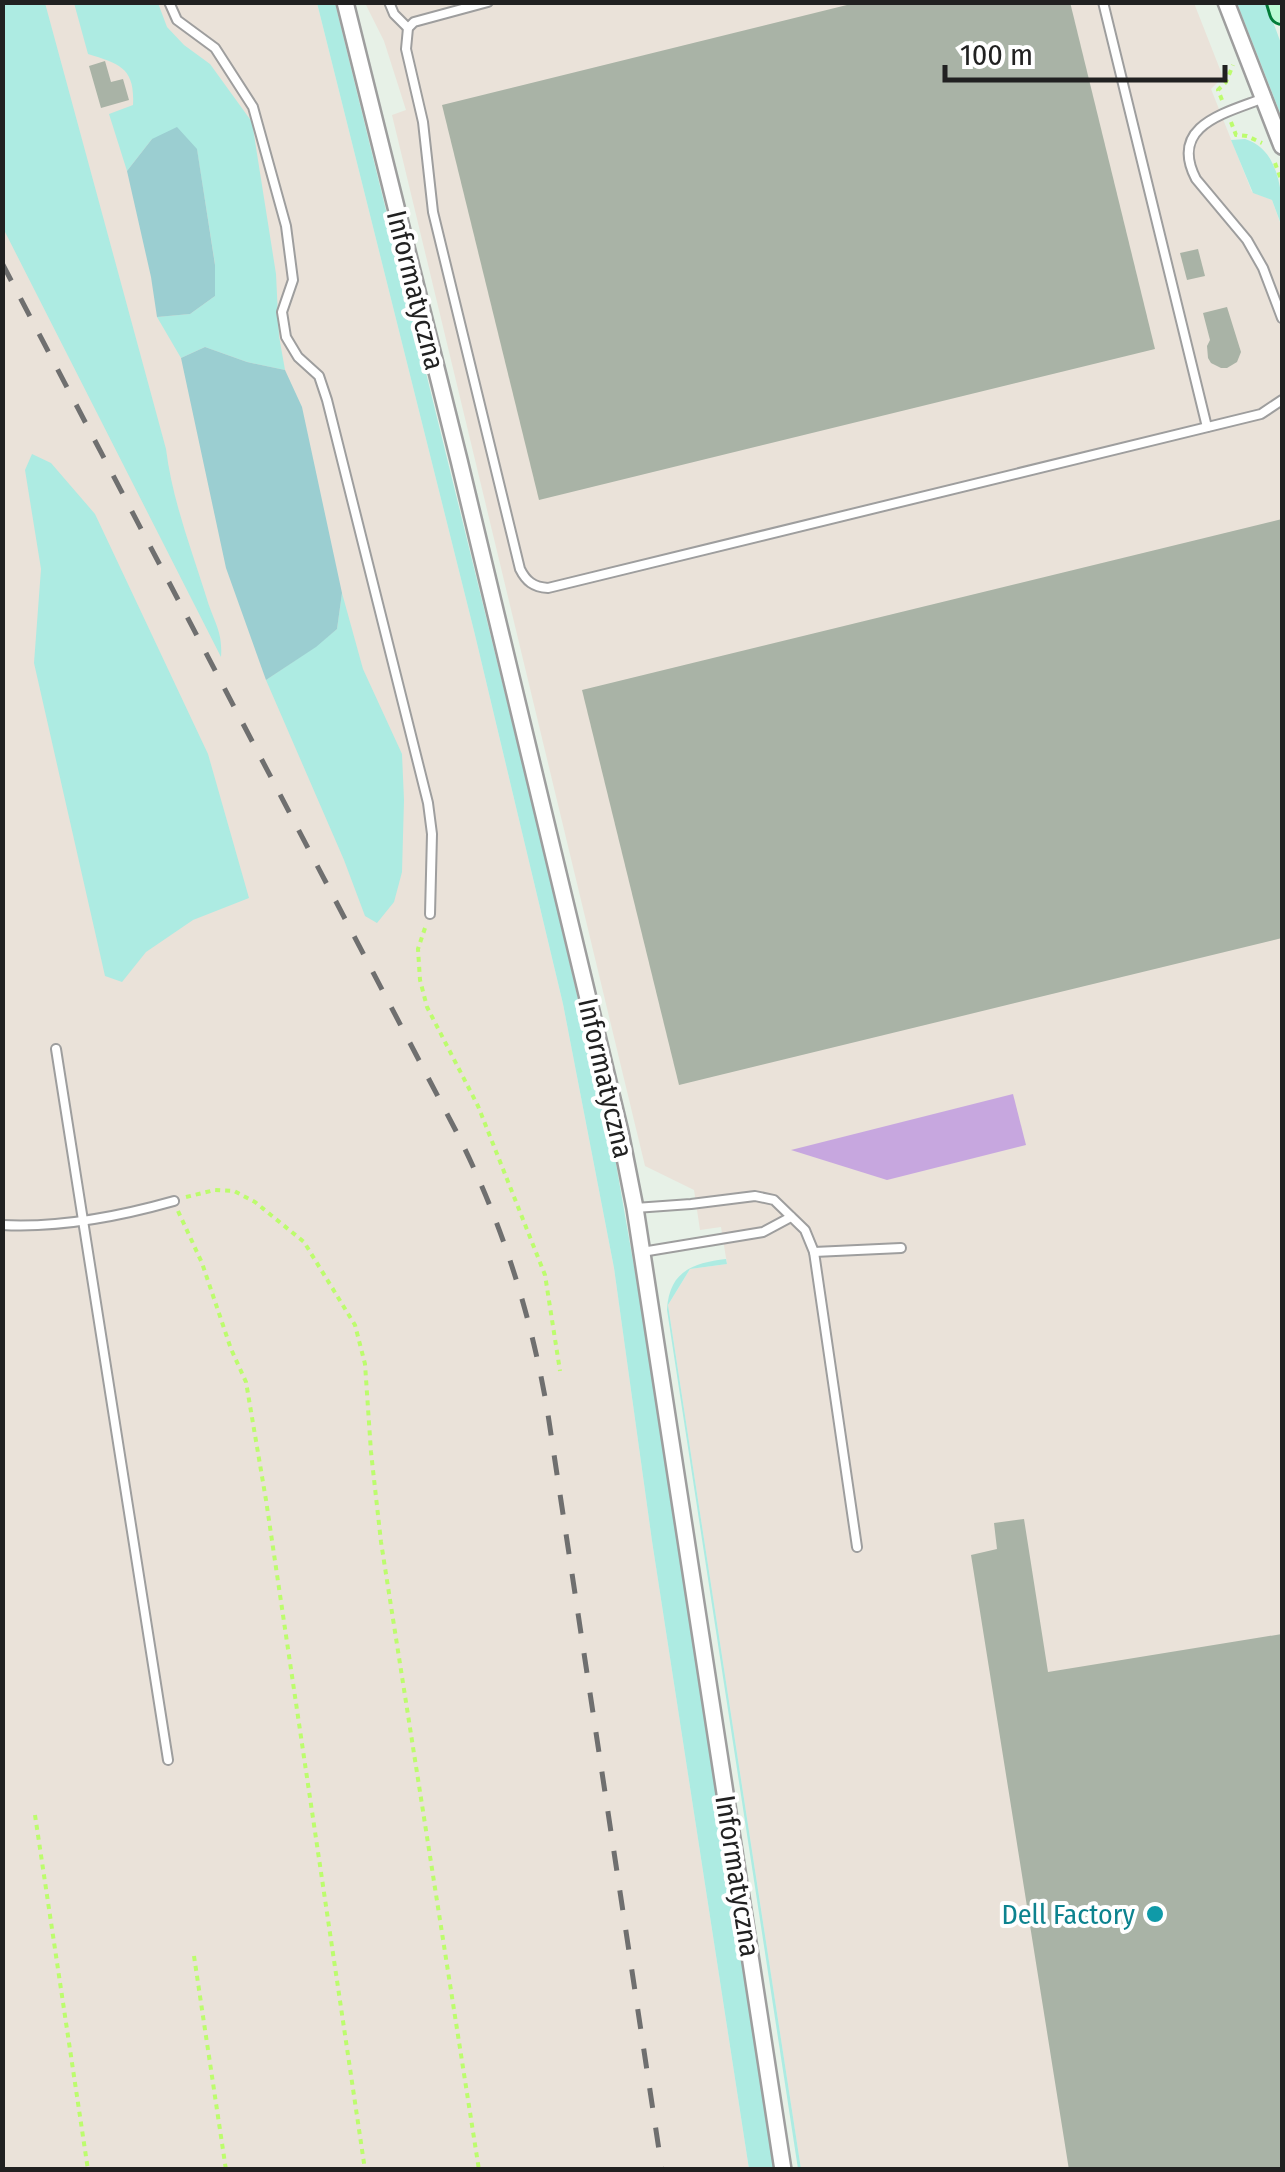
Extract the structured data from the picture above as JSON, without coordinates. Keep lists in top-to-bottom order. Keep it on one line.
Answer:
{"streets":{"street":["Informatyczna"]},"places":["Dell Factory"],"scale_bar":"100 m"}
